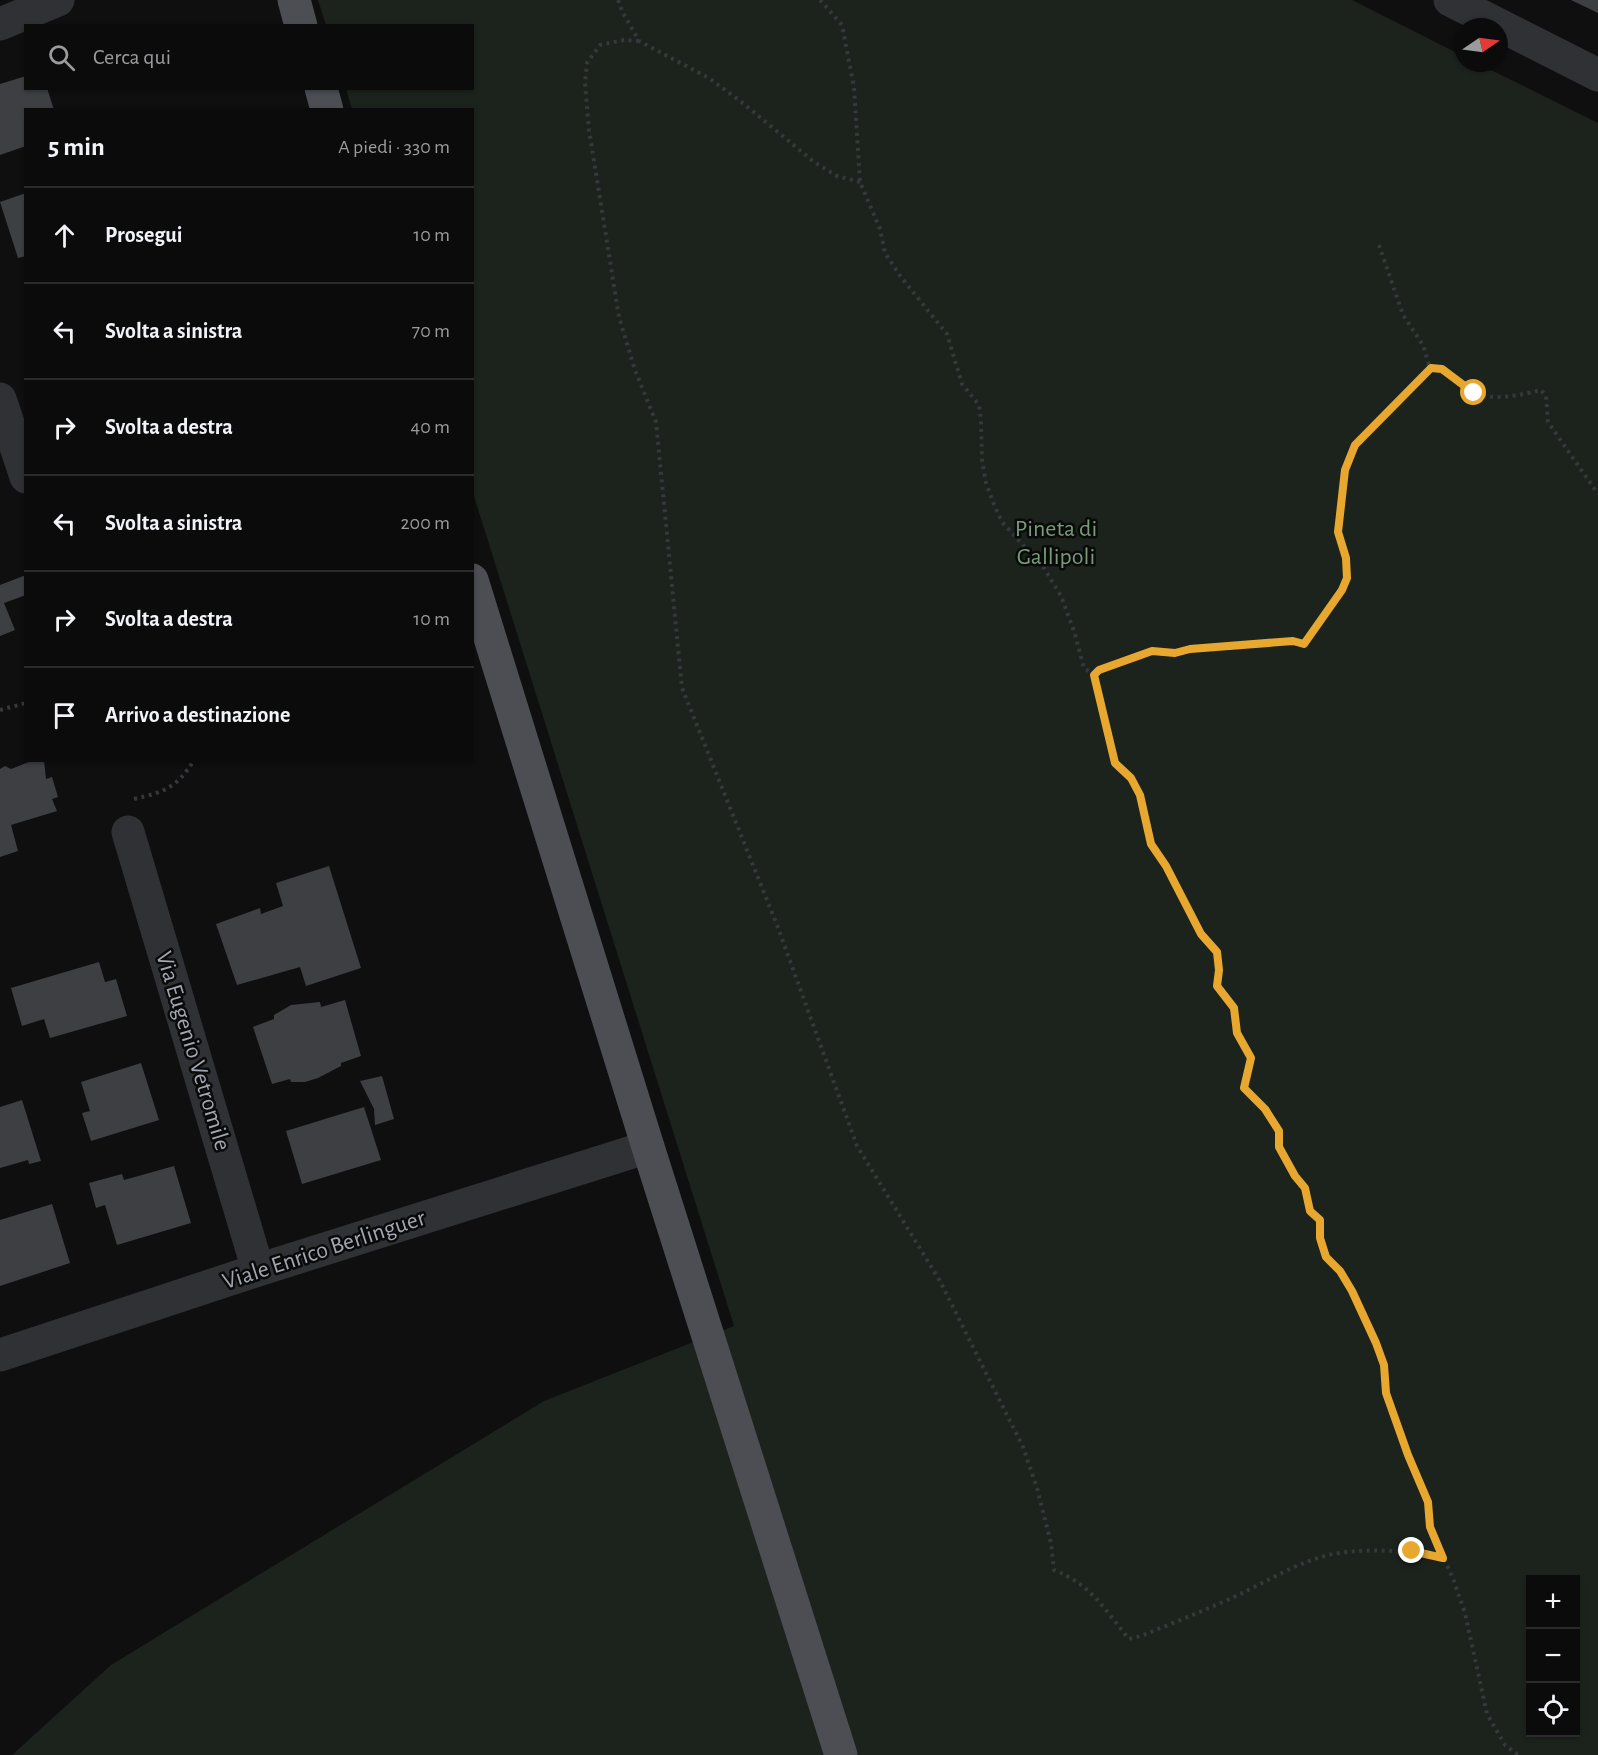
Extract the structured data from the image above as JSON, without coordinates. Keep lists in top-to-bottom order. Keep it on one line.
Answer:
{"streets":{"street":["Via Eugenio Vetromile","Viale Enrico Berlinguer"]},"crossings":[["Via Eugenio Vetromile","Viale Enrico Berlinguer"]],"parks":["Pineta di Gallipoli"],"north":"right","page":{"search":"Cerca qui","heading":["5 min","A piedi · 330 m"],"list":[["Prosegui","10 m"],["Svolta a sinistra","70 m"],["Svolta a destra","40 m"],["Svolta a sinistra","200 m"],["Svolta a destra","10 m"],"Arrivo a destinazione"],"map_buttons":["+","−"]}}
